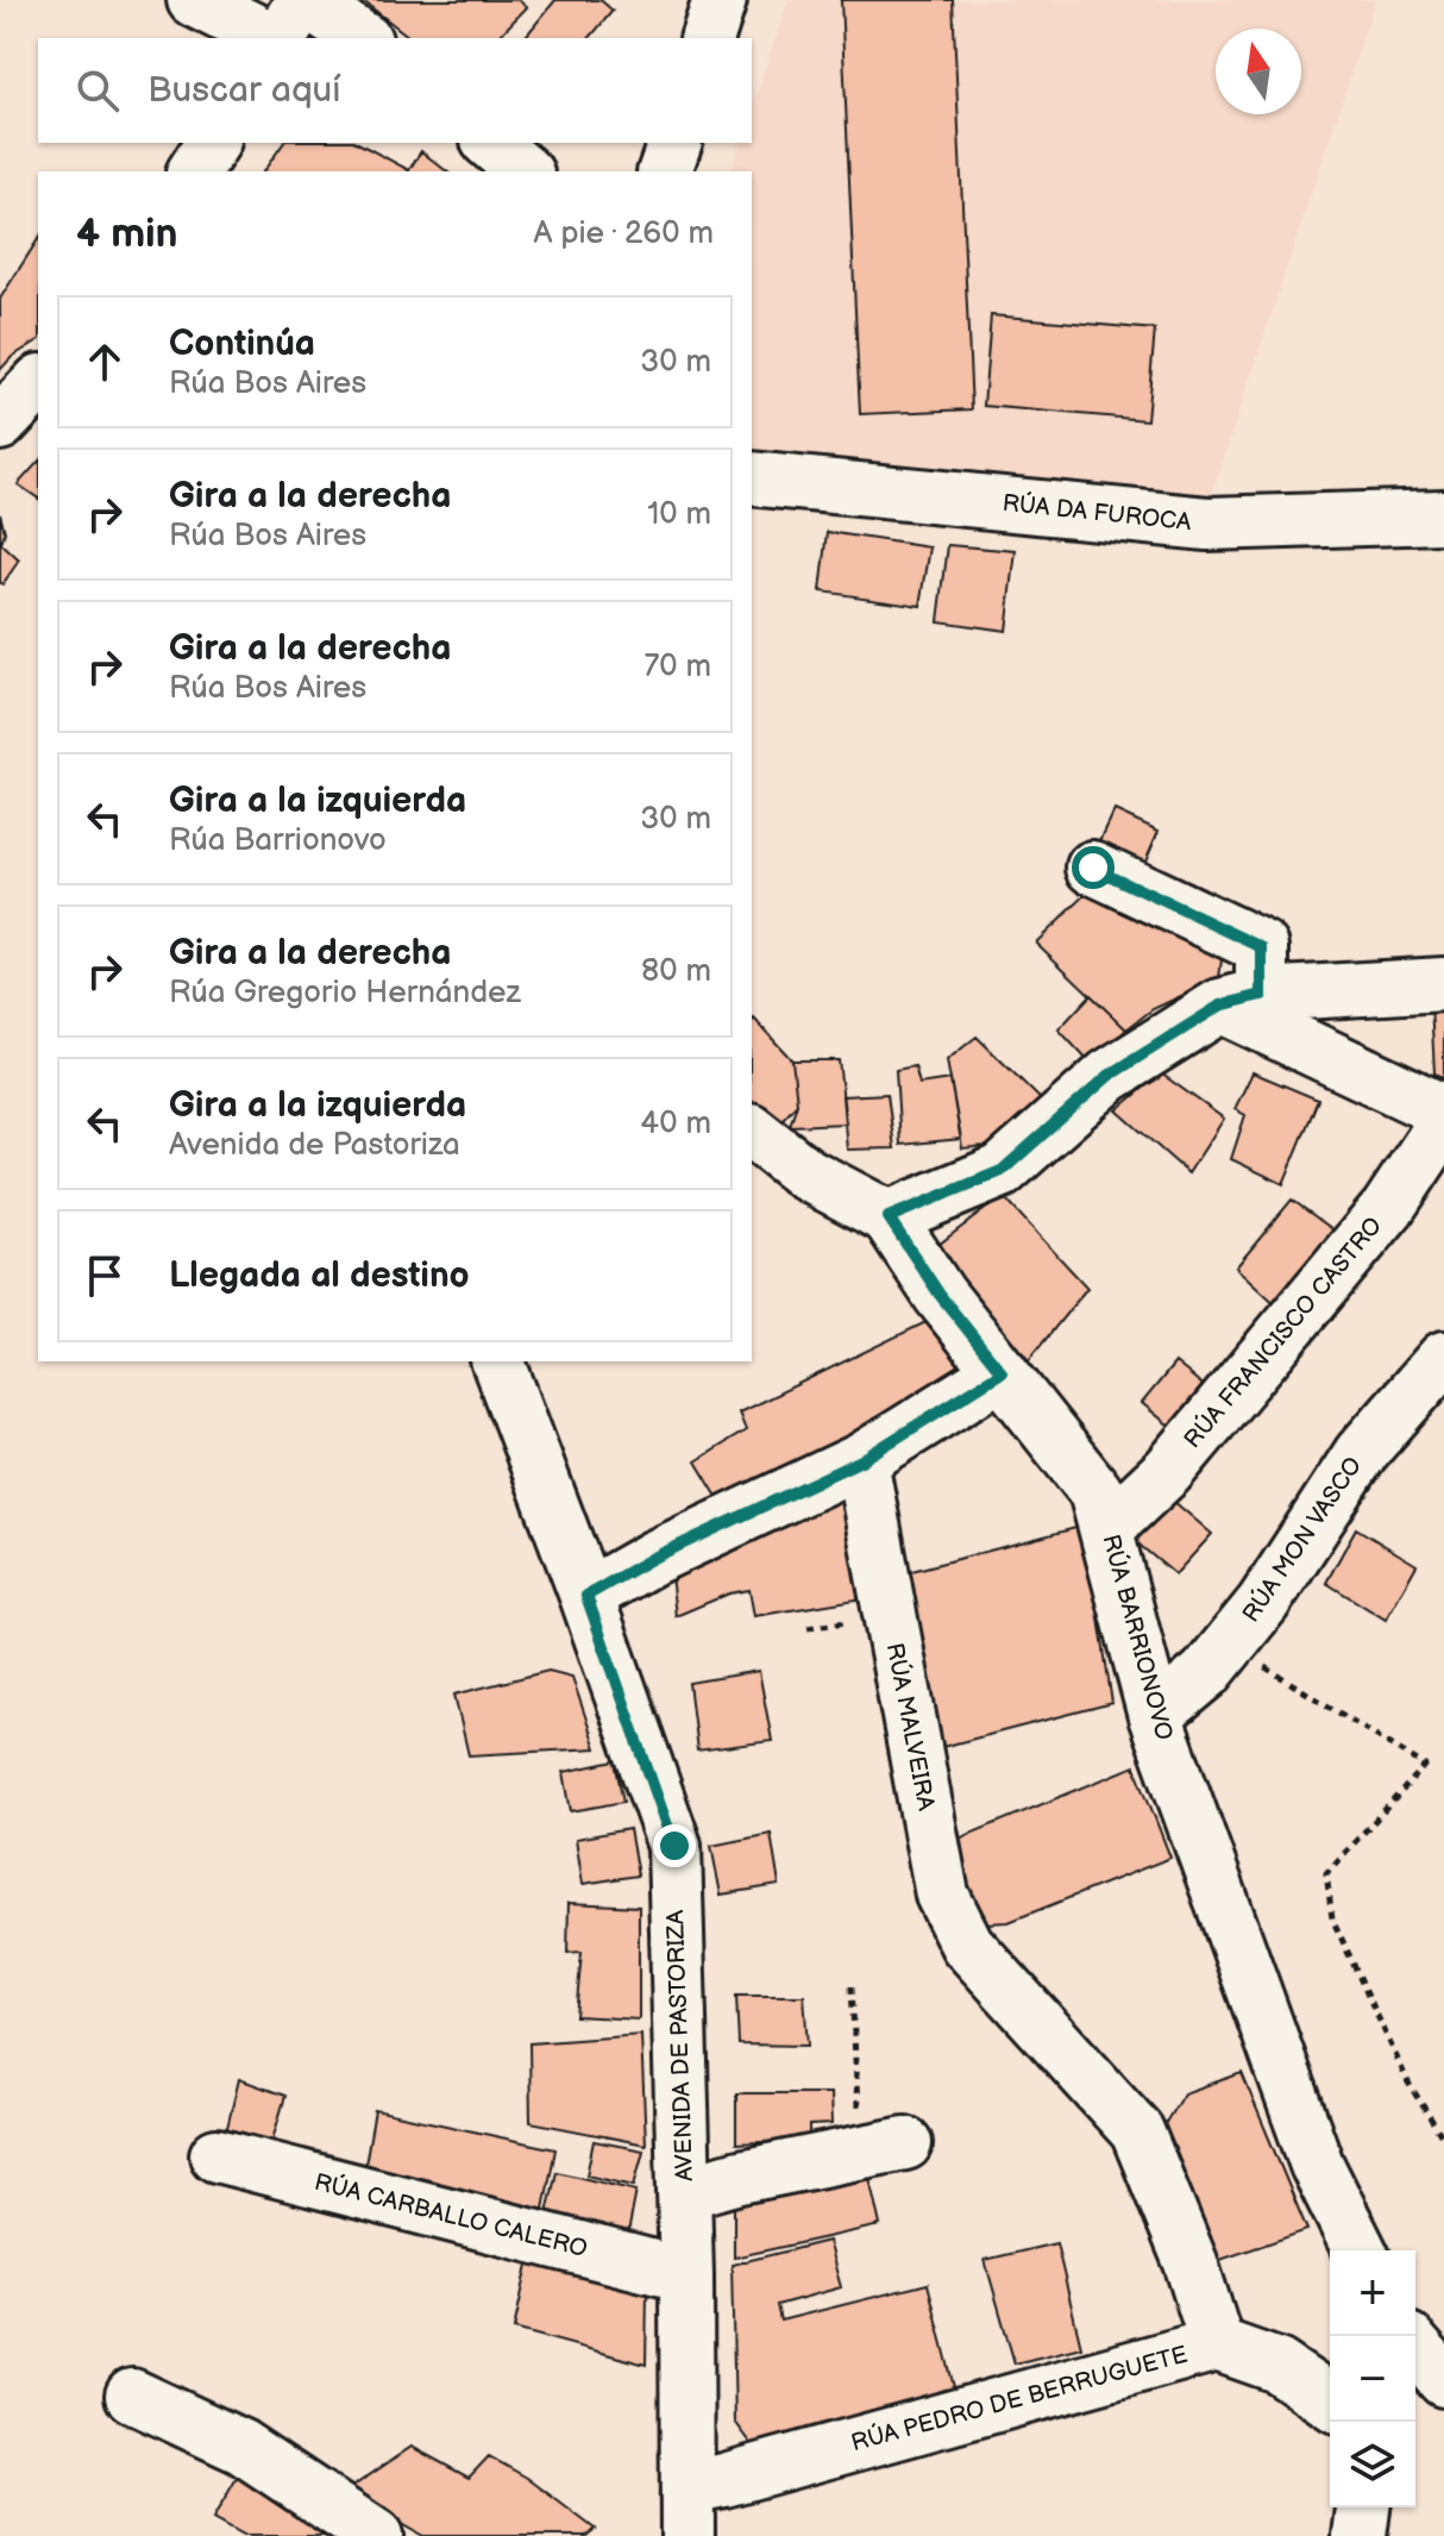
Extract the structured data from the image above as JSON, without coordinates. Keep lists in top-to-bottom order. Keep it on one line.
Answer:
{"streets":{"street":["RÚA DA FUROCA","RÚA FRANCISCO CASTRO","RÚA MON VASCO","RÚA BARRIONOVO","RÚA MALVEIRA","AVENIDA DE PASTORIZA","RÚA CARBALLO CALERO","RÚA PEDRO DE BERRUGUETE"]},"crossings":[["RÚA FRANCISCO CASTRO","RÚA BARRIONOVO"],["RÚA MON VASCO","RÚA BARRIONOVO"],["RÚA MALVEIRA","RÚA PEDRO DE BERRUGUETE"],["AVENIDA DE PASTORIZA","RÚA CARBALLO CALERO"],["AVENIDA DE PASTORIZA","RÚA PEDRO DE BERRUGUETE"]],"north":"top","page":{"search":"Buscar aquí","heading":["4 min","A pie · 260 m"],"list":[["Continúa","Rúa Bos Aires","30 m"],["Gira a la derecha","Rúa Bos Aires","10 m"],["Gira a la derecha","Rúa Bos Aires","70 m"],["Gira a la izquierda","Rúa Barrionovo","30 m"],["Gira a la derecha","Rúa Gregorio Hernández","80 m"],["Gira a la izquierda","Avenida de Pastoriza","40 m"],"Llegada al destino"],"map_buttons":["+","−"]}}
